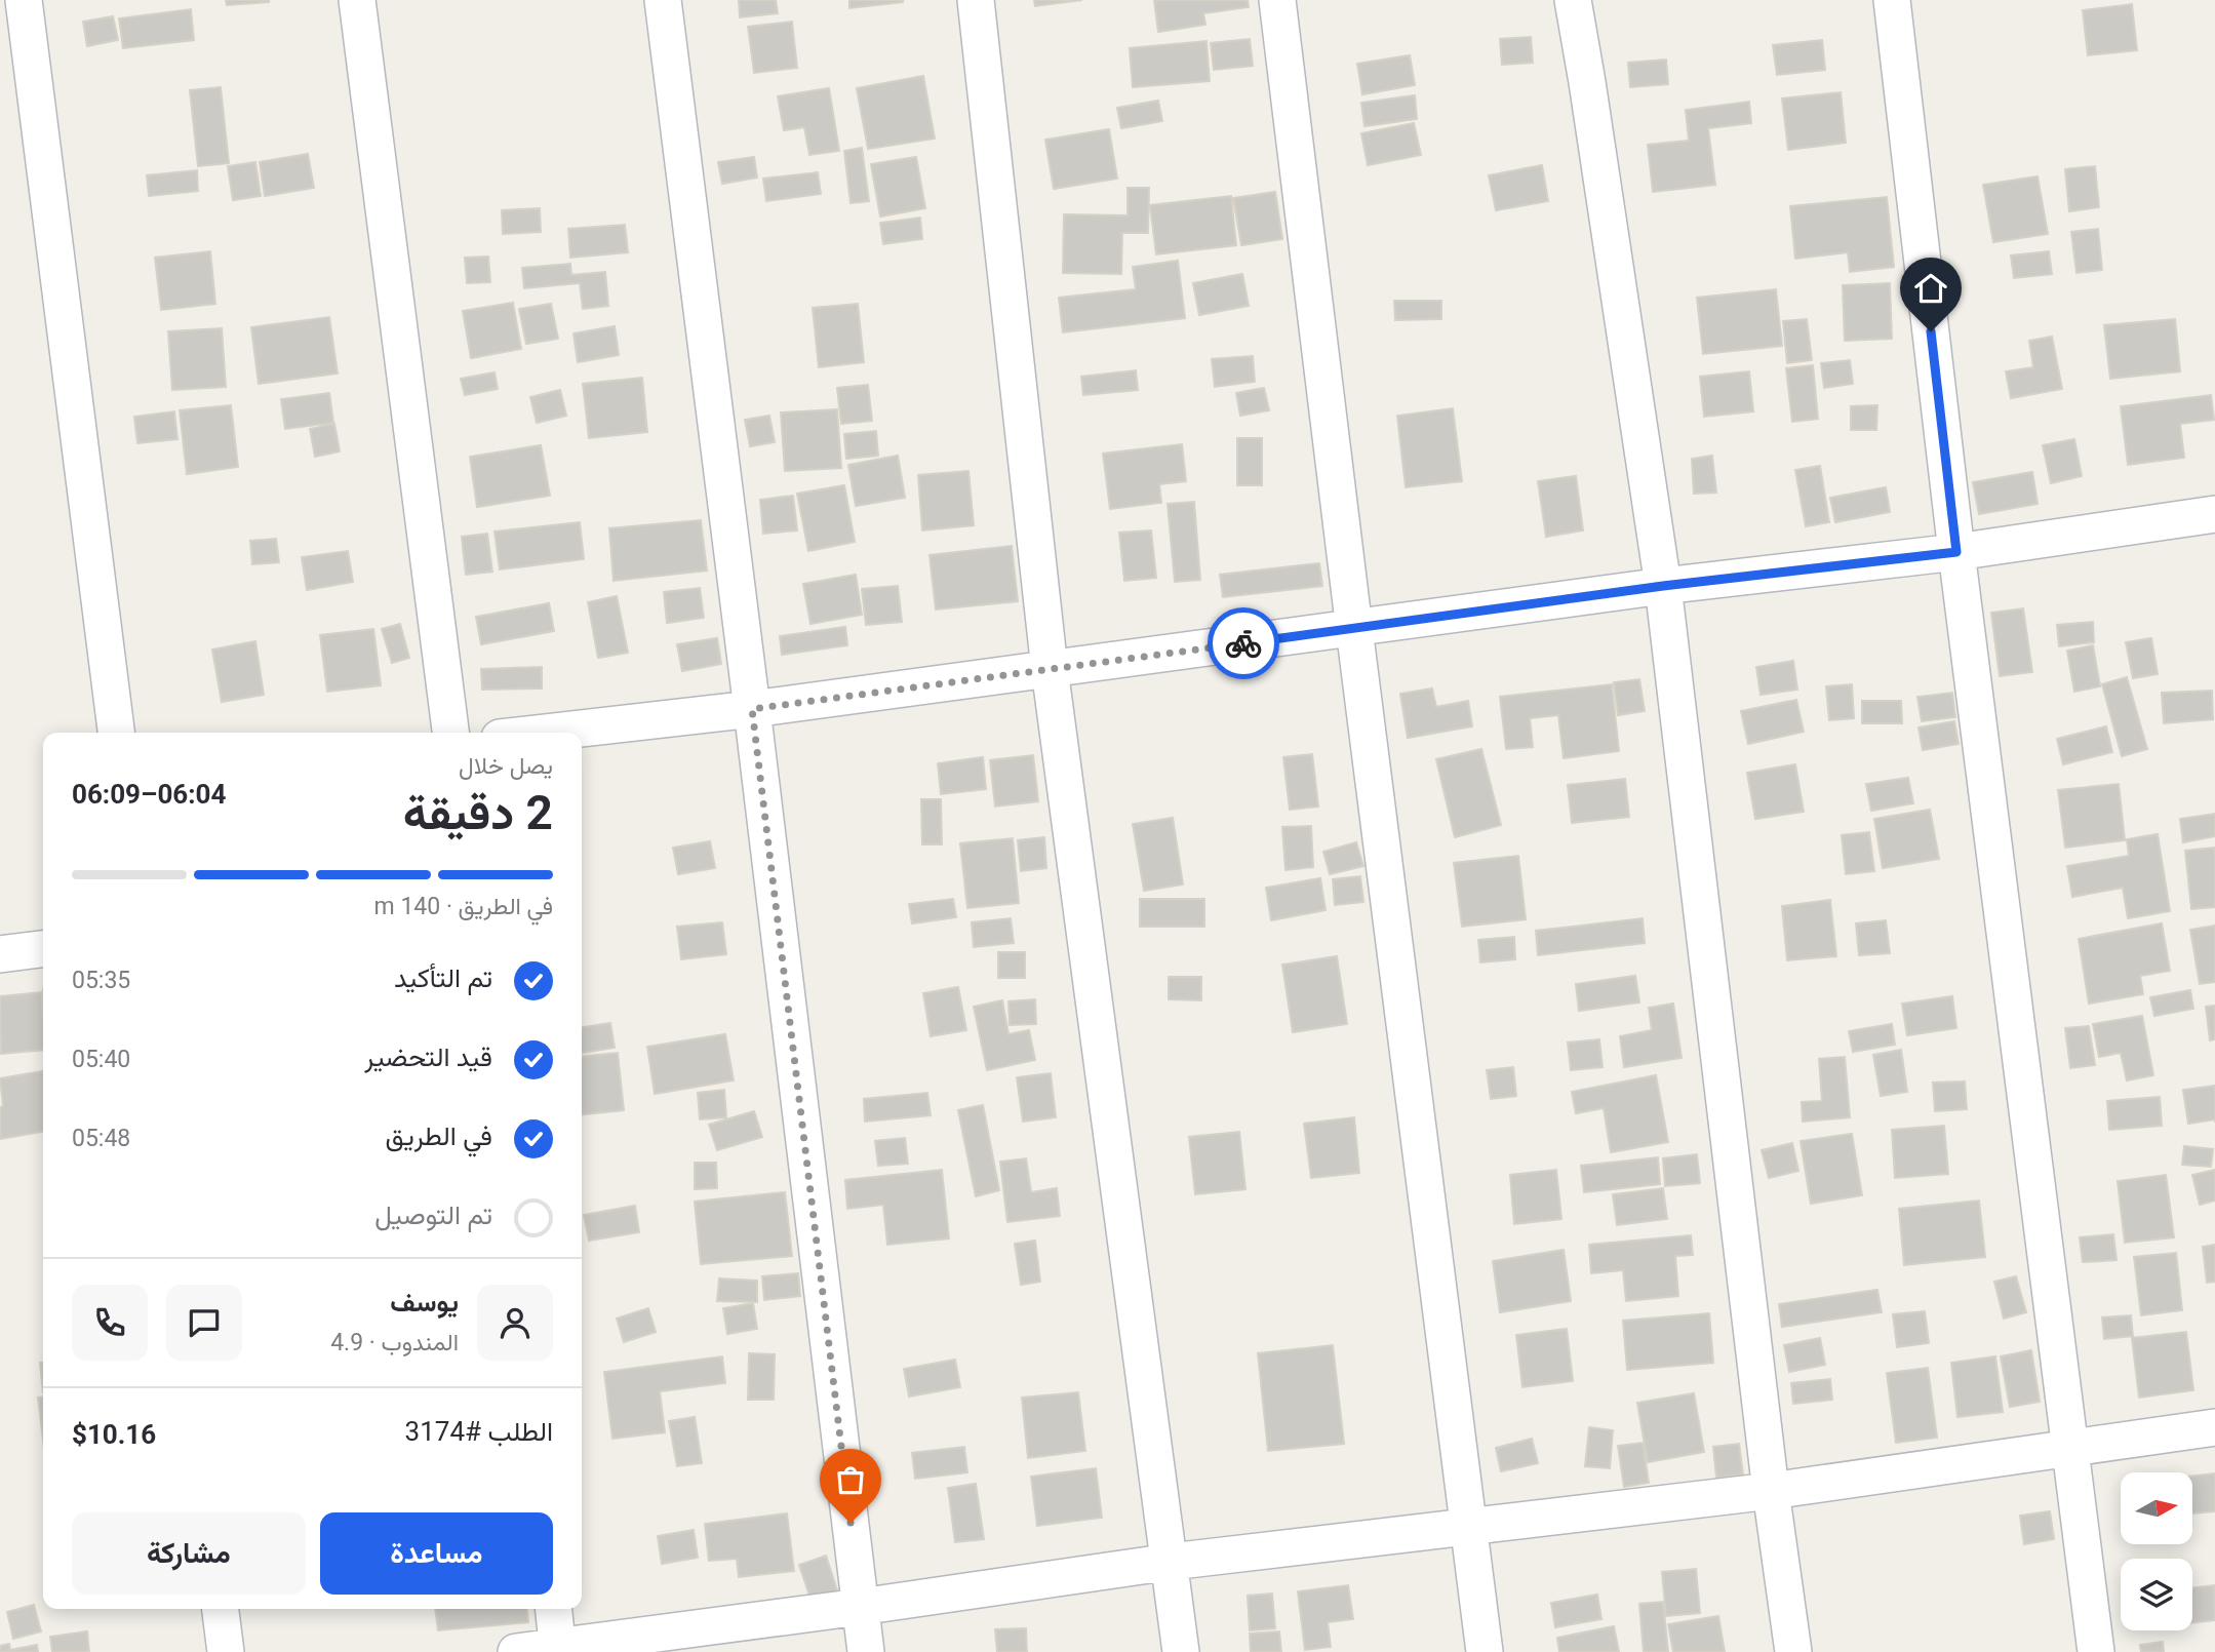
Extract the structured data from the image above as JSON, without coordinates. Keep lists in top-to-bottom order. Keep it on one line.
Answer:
{"north":"right","page":{"heading":["2 دقيقة","يصل خلال","06:04–06:09"],"panel":["يوسف","المندوب · 4.9","الطلب #3174","$10.16"],"bar":"في الطريق · 140 m","list":[["تم التأكيد","05:35"],["قيد التحضير","05:40"],["في الطريق","05:48"],"تم التوصيل"],"buttons":["مساعدة","مشاركة"]}}
